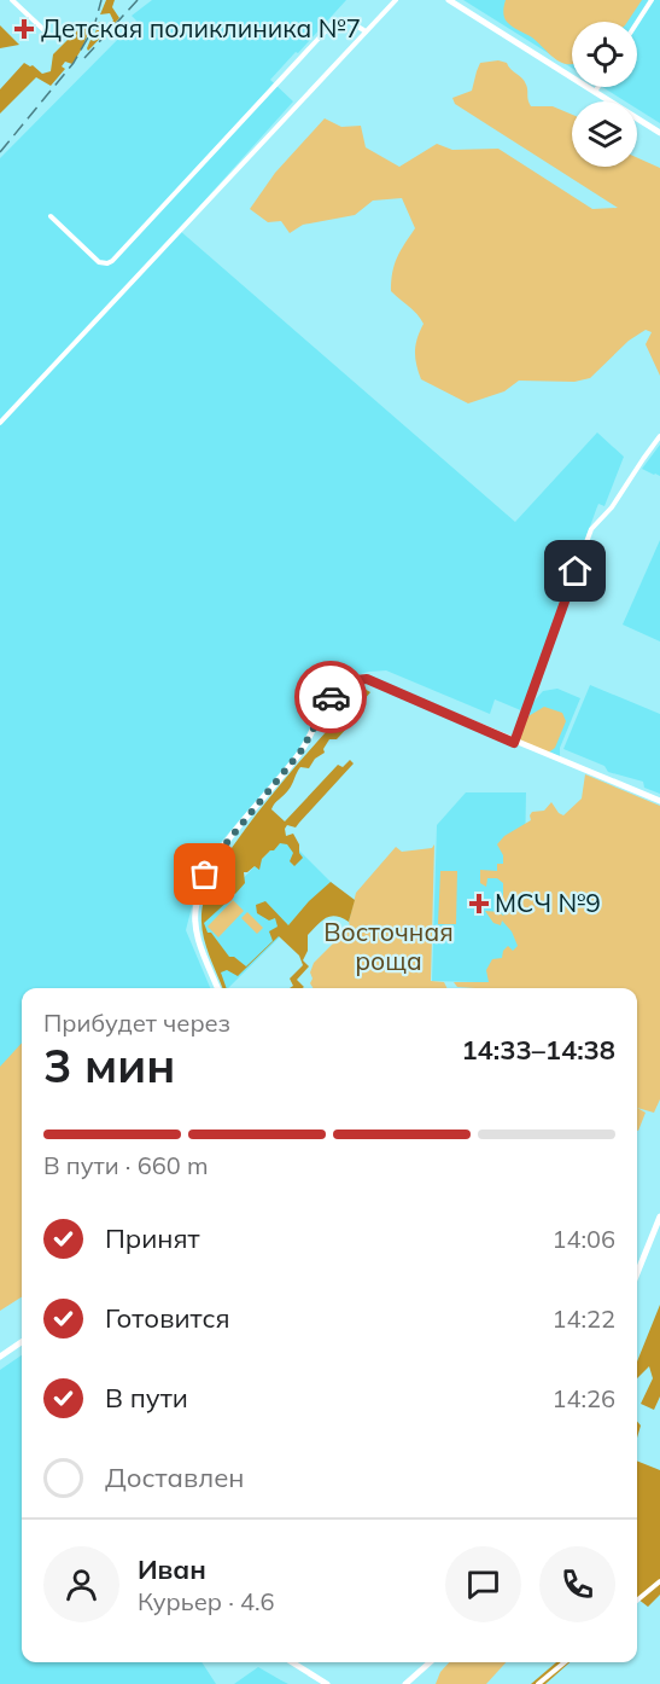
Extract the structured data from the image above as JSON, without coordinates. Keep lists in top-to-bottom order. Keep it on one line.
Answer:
{"parks":["Восточная роща"],"places":{"health":["Детская поликлиника №7","МСЧ №9"]},"page":{"heading":["3 мин","Прибудет через","14:33–14:38"],"panel":["Иван","Курьер · 4.6"],"bar":"В пути · 660 m","list":[["Принят","14:06"],["Готовится","14:22"],["В пути","14:26"],"Доставлен"]}}
